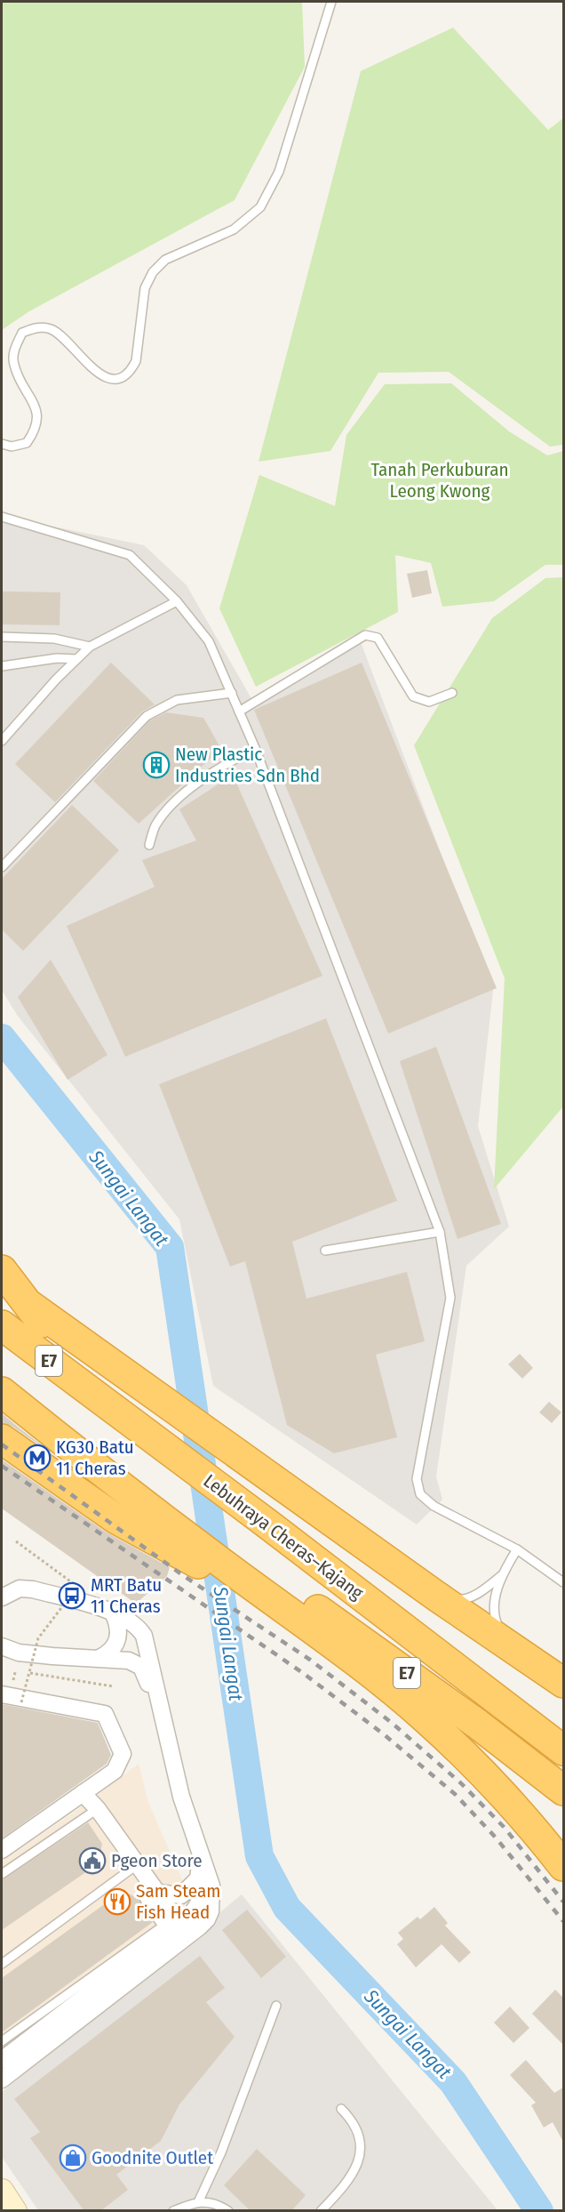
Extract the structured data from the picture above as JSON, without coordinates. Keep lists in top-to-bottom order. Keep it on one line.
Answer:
{"streets":{"highway":["E7","Lebuhraya Cheras–Kajang"]},"water":["Sungai Langat"],"parks":["Tanah Perkuburan Leong Kwong"],"places":{"building":["New Plastic Industries Sdn Bhd"],"metro station":["KG30 Batu 11 Cheras"],"bus stop":["MRT Batu 11 Cheras"],"public building":["Pgeon Store"],"restaurant":["Sam Steam Fish Head"],"shop":["Goodnite Outlet"]}}
